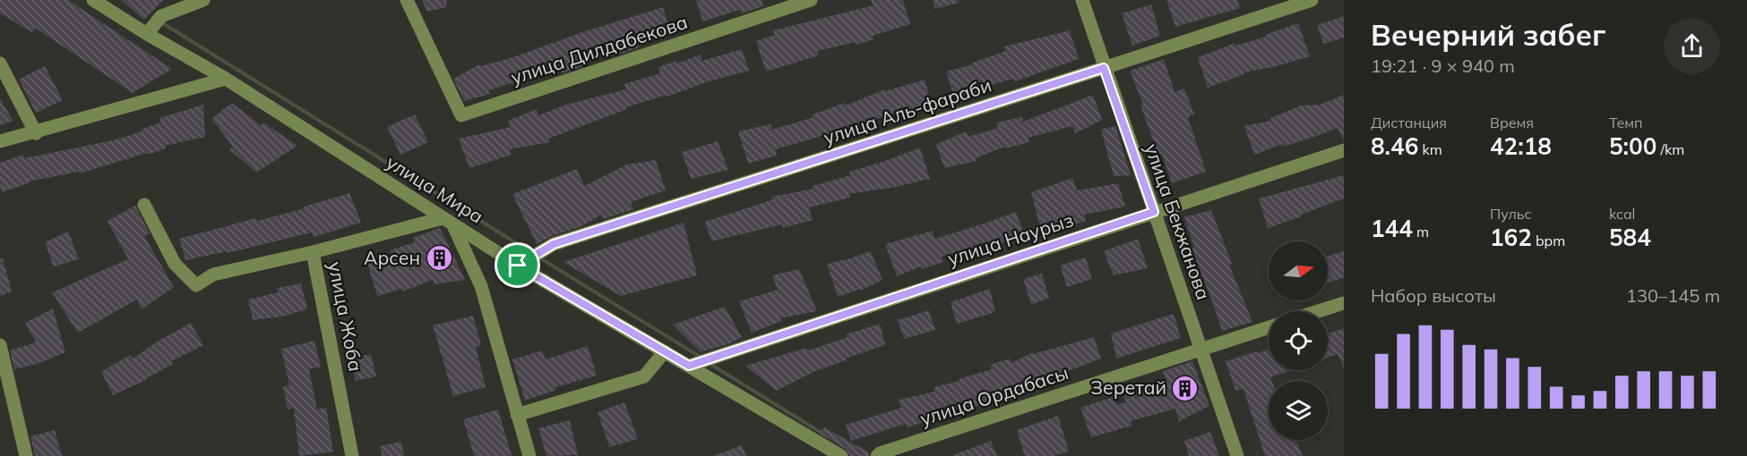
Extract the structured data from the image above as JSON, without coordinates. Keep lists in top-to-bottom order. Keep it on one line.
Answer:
{"streets":{"street":["улица Дилдабекова","улица Аль-фараби","улица Мира","улица Бекжанова","улица Наурыз","улица Жоба","улица Ордабасы"]},"crossings":[["улица Аль-фараби","улица Мира"],["улица Аль-фараби","улица Бекжанова"],["улица Мира","улица Наурыз"],["улица Мира","улица Жоба"],["улица Бекжанова","улица Наурыз"],["улица Бекжанова","улица Ордабасы"]],"places":{"building":["Арсен","Зеретай"]},"north":"right","page":{"heading":["Вечерний забег","19:21 · 9 × 940 m"],"stats":[["Дистанция","8.46 km"],["Время","42:18"],["Темп","5:00 /km"],["144 m"],["Пульс","162 bpm"],["kcal","584"]],"chart":["Набор высоты","130–145 m"]}}
